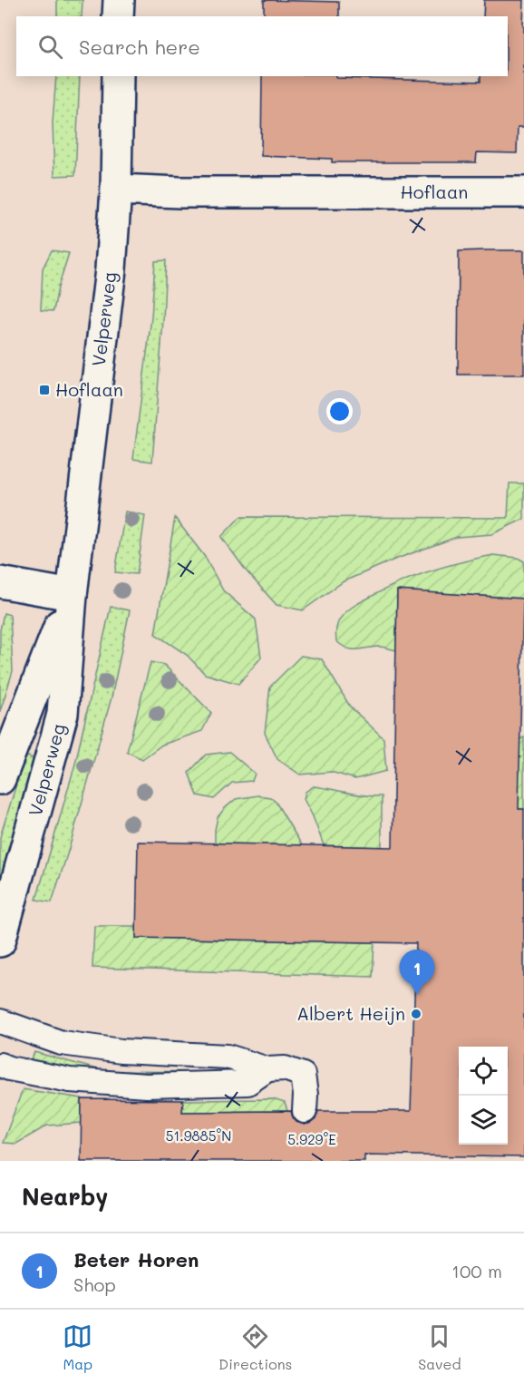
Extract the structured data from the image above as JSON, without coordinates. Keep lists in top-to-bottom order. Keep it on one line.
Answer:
{"streets":{"main road":["Hoflaan","Velperweg"]},"crossings":[["Hoflaan","Velperweg"]],"places":{"transit":["Hoflaan"],"other":["Albert Heijn"]},"page":{"search":"Search here","pins":"1","heading":"Nearby","list":[{"mark":"1","name":"Beter Horen","note":"Shop","value":"100 m"}],"nav":["Map","Directions","Saved"]},"coordinates":["51.9885°N","5.929°E"]}
